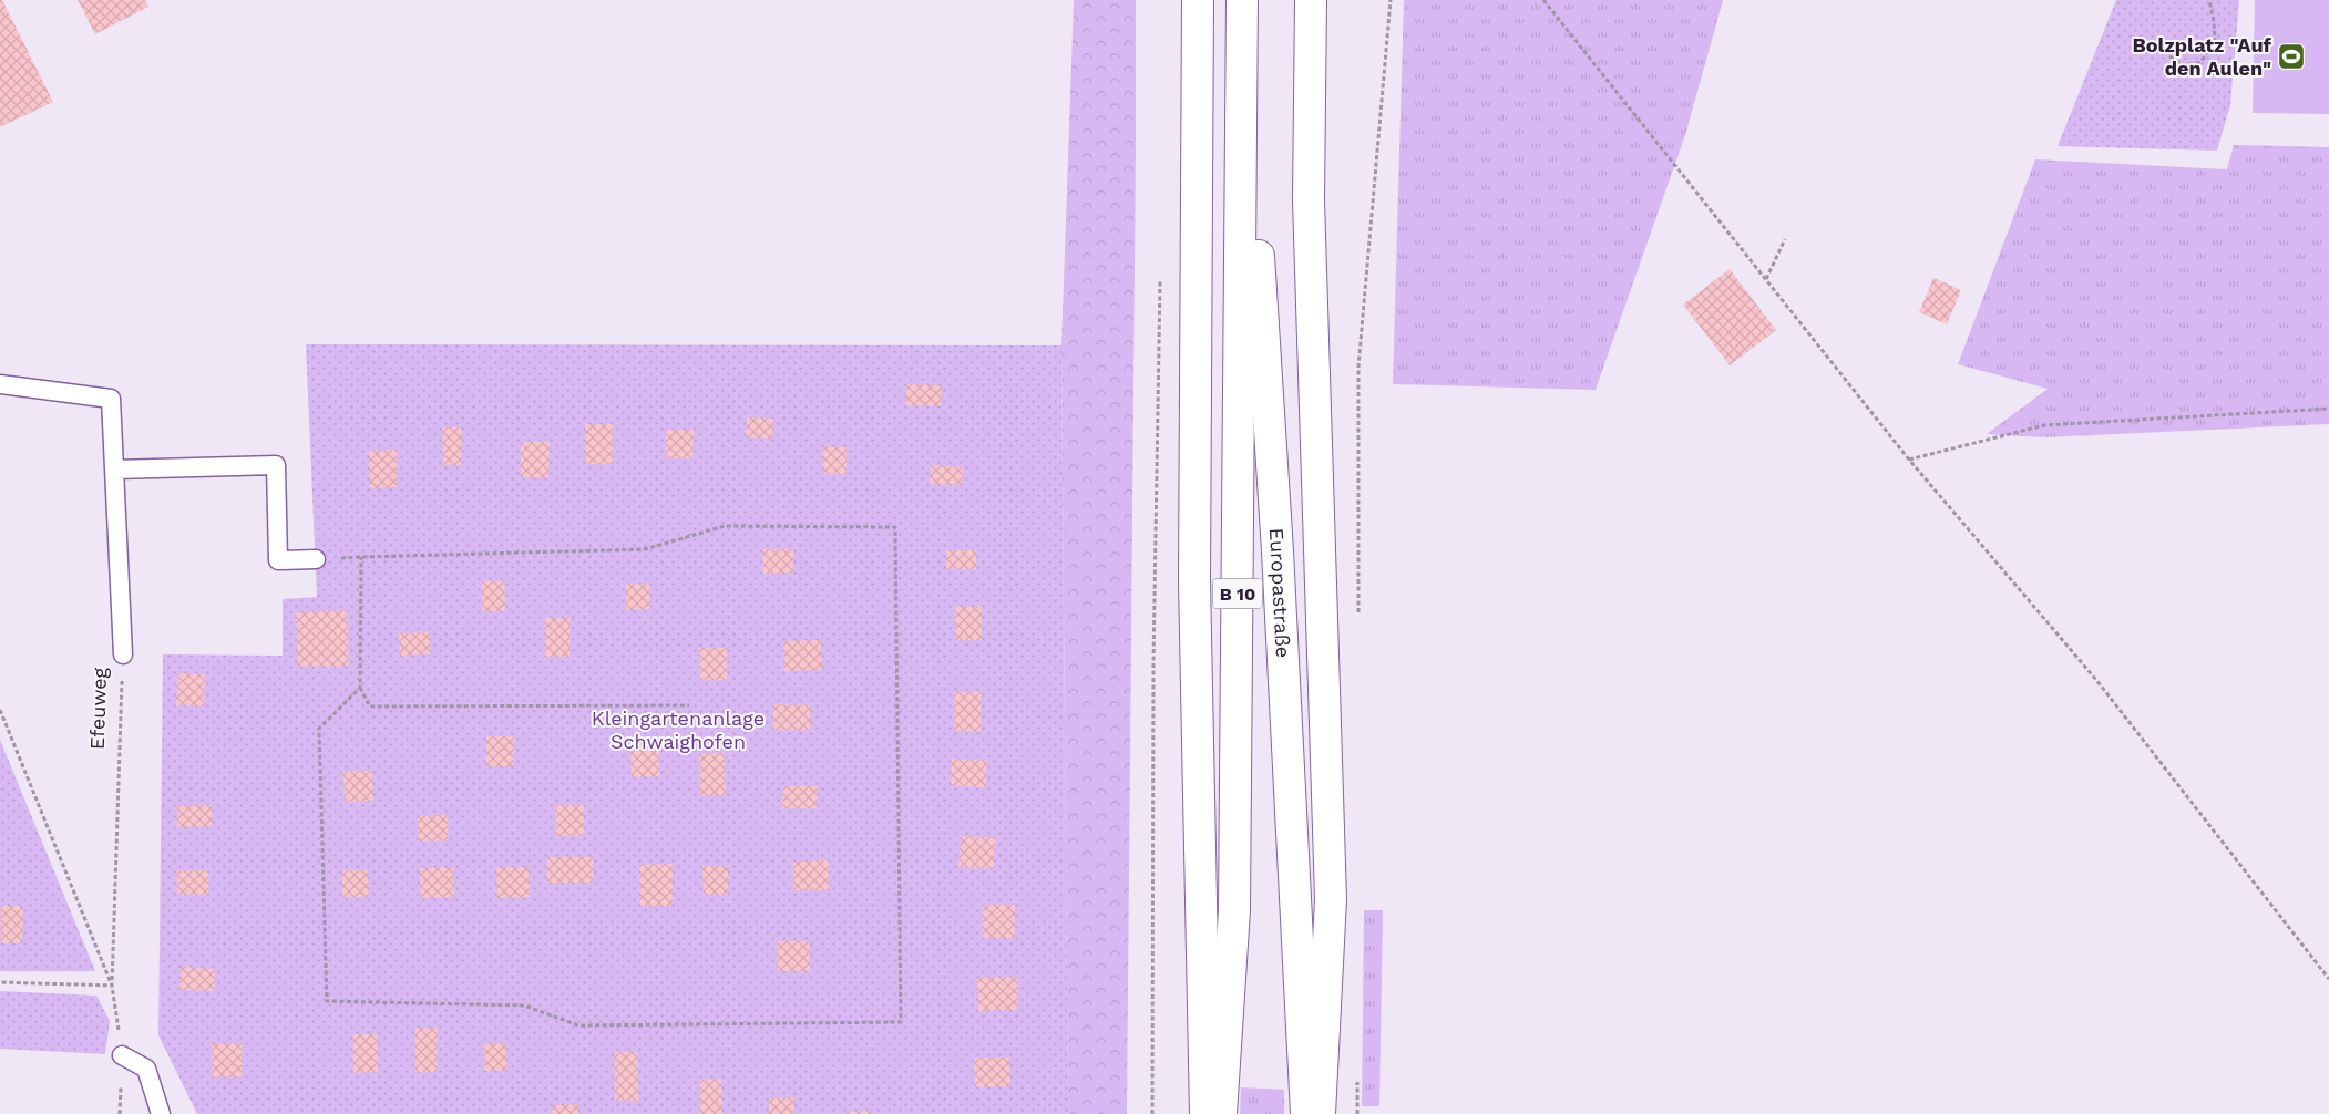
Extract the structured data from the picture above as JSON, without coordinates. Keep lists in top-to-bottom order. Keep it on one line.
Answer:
{"streets":{"main road":["Europastraße","B 10"],"lane":["Efeuweg"]},"parks":["Kleingartenanlage Schwaighofen"],"places":{"sports":["Bolzplatz \"Auf den Aulen\""]}}
